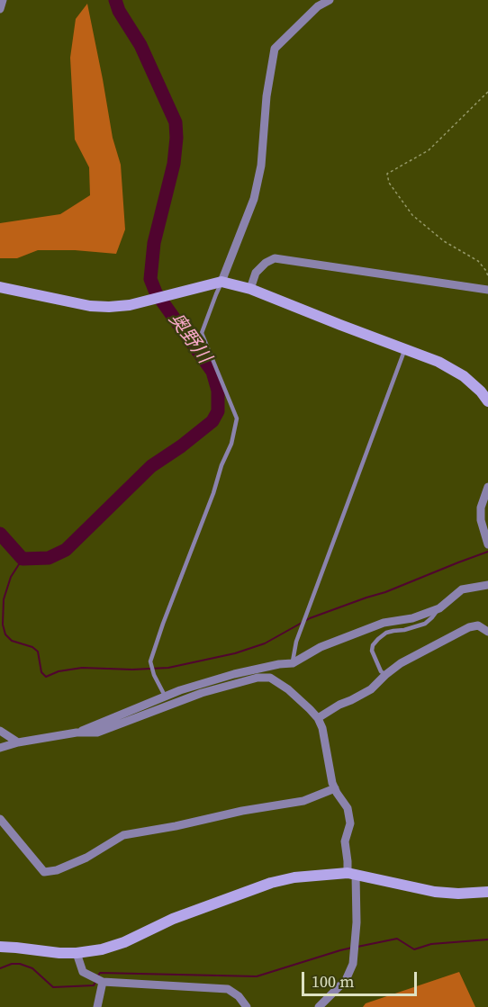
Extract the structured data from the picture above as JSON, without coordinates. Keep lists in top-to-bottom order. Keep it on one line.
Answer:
{"water":["奥野川"],"scale_bar":"100 m"}
